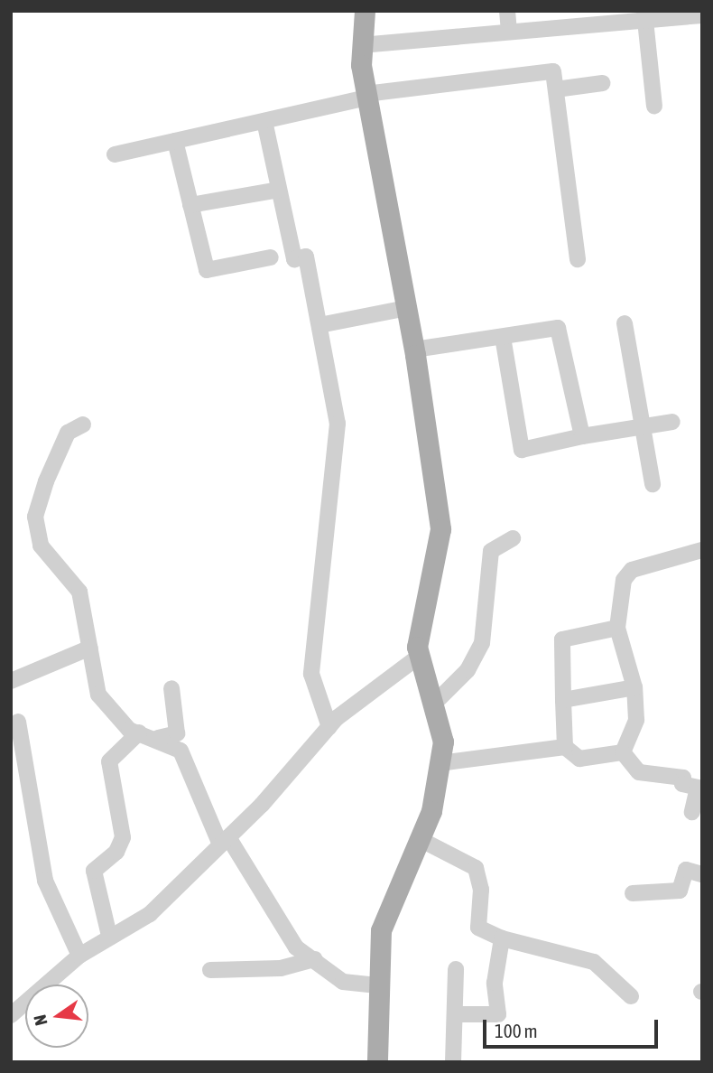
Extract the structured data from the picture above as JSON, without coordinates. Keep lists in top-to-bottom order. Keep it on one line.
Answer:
{"scale_bar":"100 m","north":"left"}
